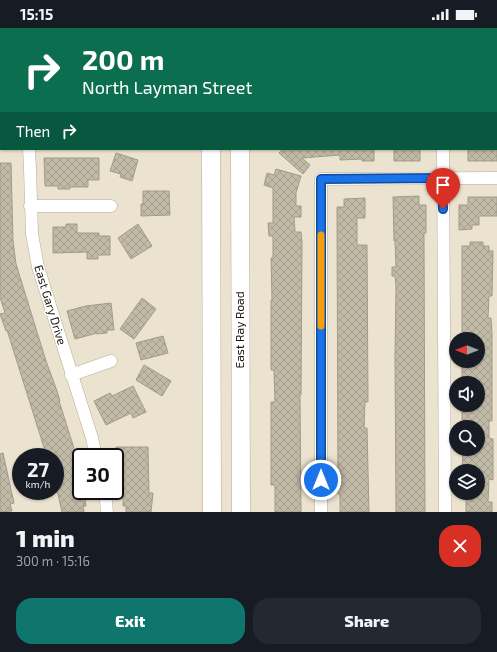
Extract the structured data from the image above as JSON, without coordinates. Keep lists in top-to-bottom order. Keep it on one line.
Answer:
{"streets":{"main road":["East Ray Road"],"street":["East Gary Drive"]},"north":"left","page":{"status":"15:15","turn":["200 m","North Layman Street"],"then":"Then","speed":"27 km/h","limit":"30","heading":["1 min","300 m · 15:16"],"buttons":["Exit","Share"]}}
